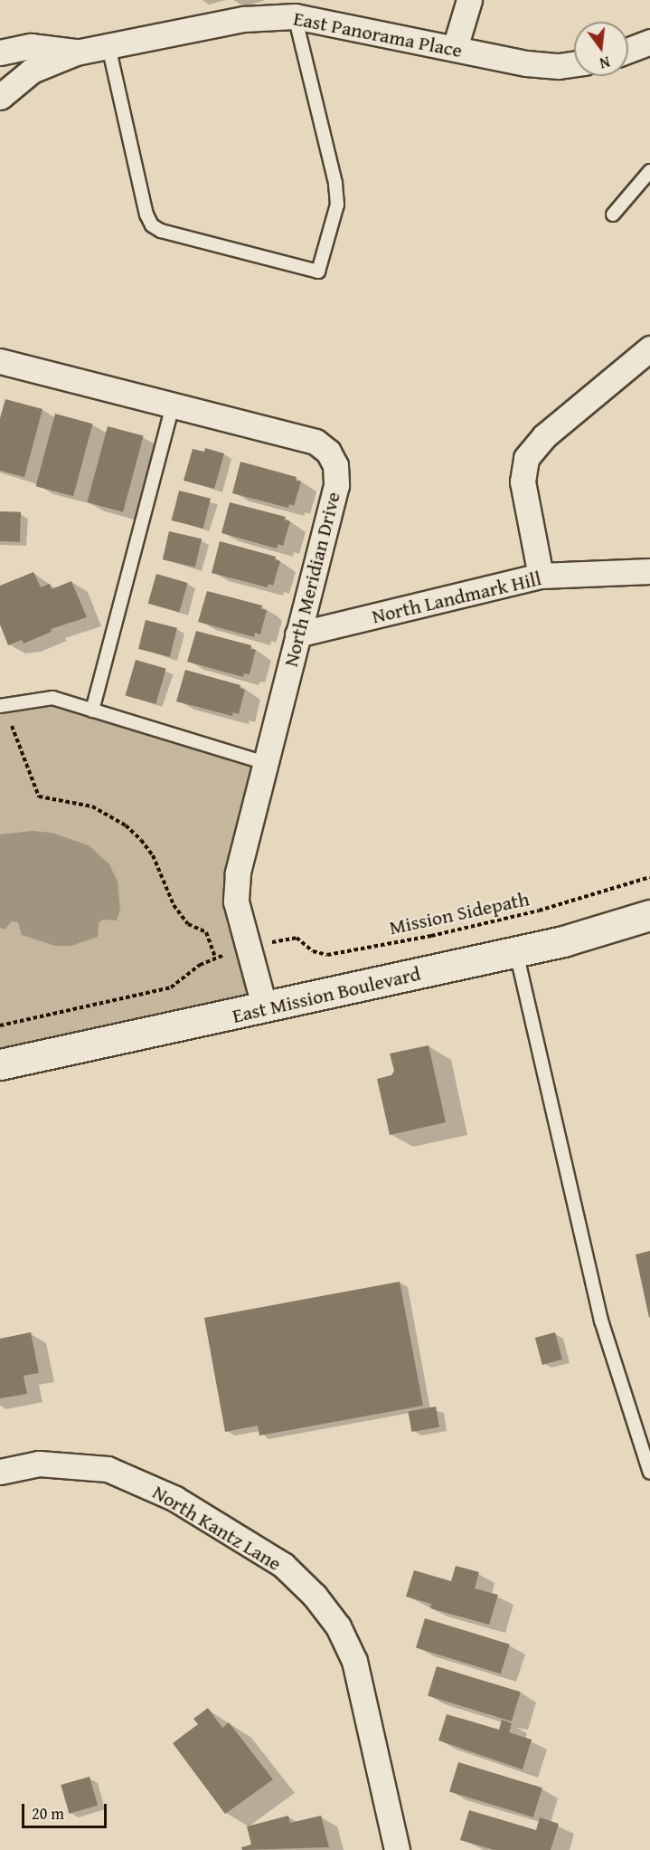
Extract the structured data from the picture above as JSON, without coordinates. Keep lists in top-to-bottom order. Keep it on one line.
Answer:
{"streets":{"main road":["East Mission Boulevard"],"street":["East Panorama Place","North Meridian Drive","North Landmark Hill","North Kantz Lane"],"path":["Mission Sidepath"]},"crossings":[["North Meridian Drive","North Landmark Hill"],["North Meridian Drive","East Mission Boulevard"]],"scale_bar":"20 m","north":"bottom"}
